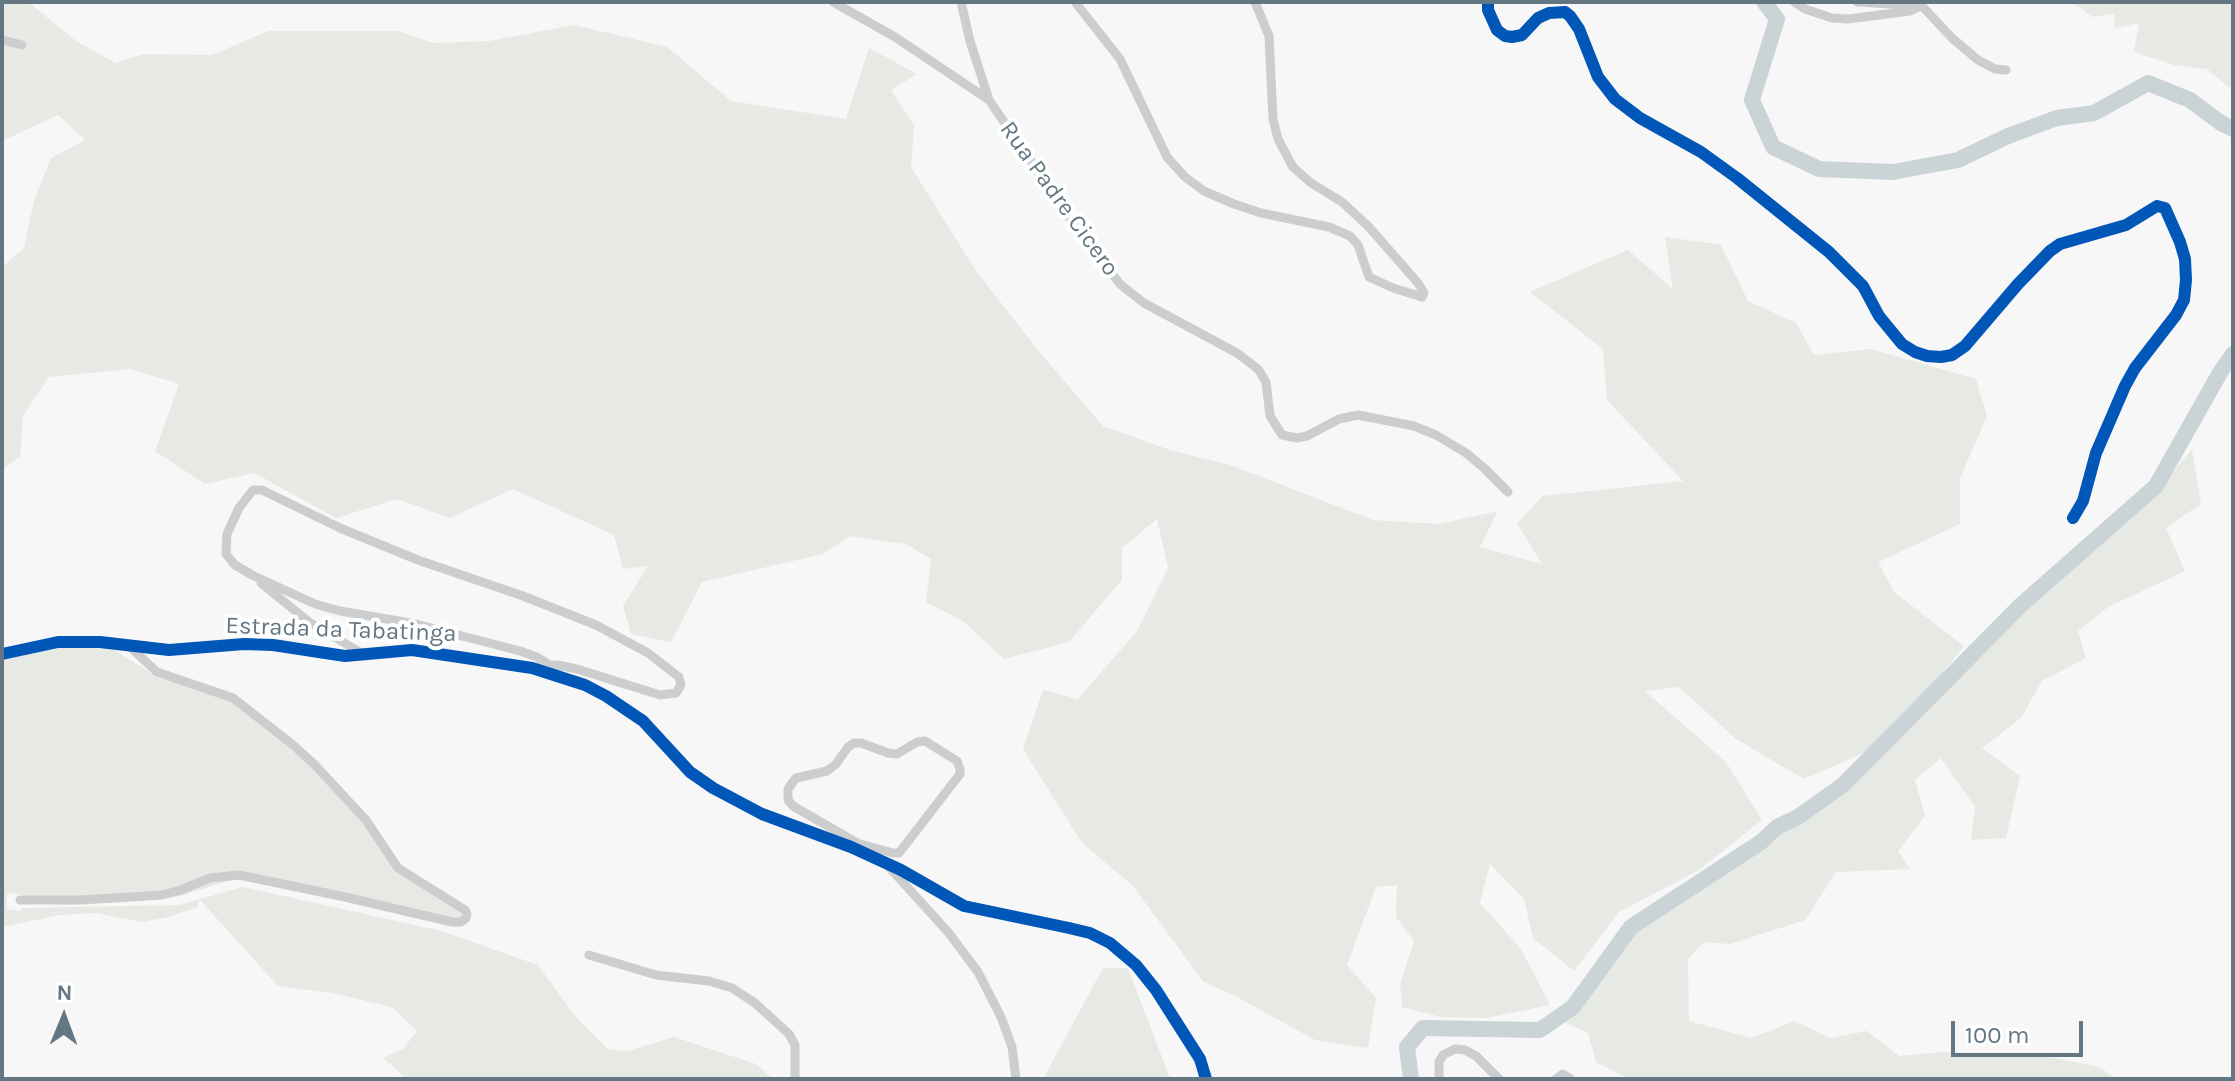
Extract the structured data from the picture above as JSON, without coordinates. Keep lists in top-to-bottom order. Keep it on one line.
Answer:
{"streets":{"street":["Rua Padre Cicero","Estrada da Tabatinga"]},"scale_bar":"100 m","north":"top"}
